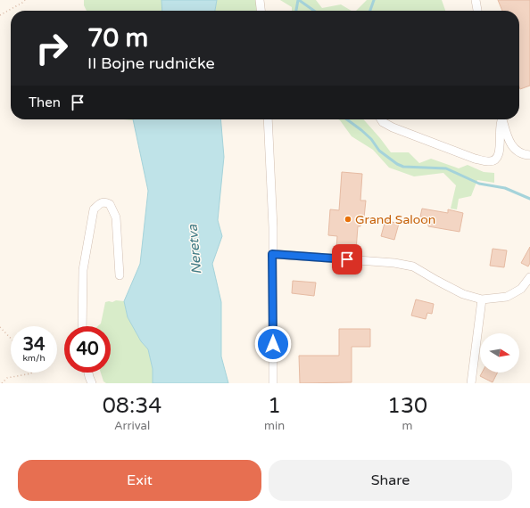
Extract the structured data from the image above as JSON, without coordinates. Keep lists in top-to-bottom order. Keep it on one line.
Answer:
{"water":["Neretva"],"places":["Grand Saloon"],"north":"right","page":{"turn":["70 m","II Bojne rudničke"],"then":"Then","speed":"34 km/h","limit":"40","eta":["08:34","Arrival","1","min","130","m"],"buttons":["Exit","Share"]}}
